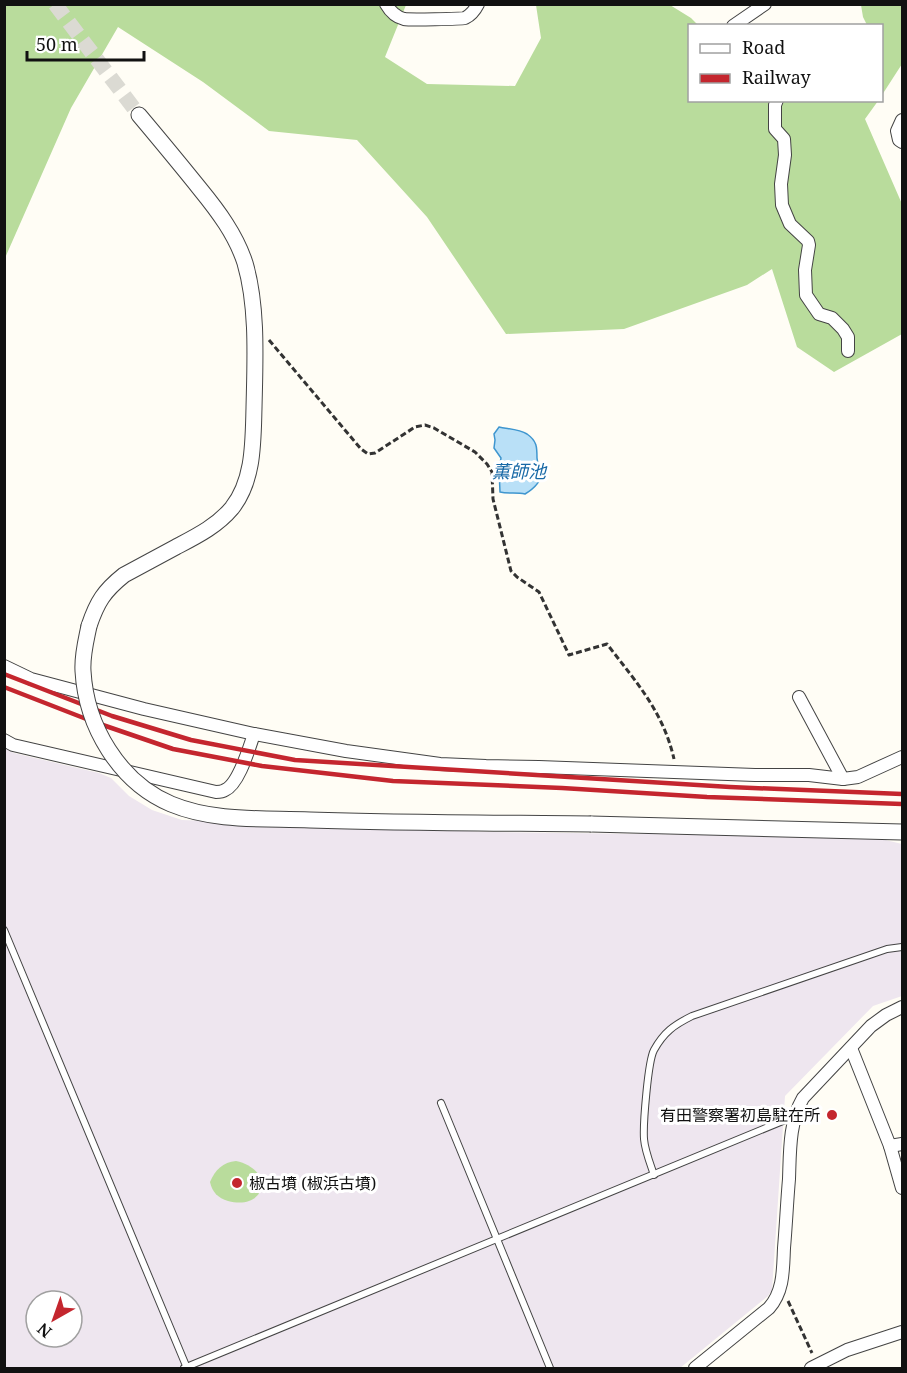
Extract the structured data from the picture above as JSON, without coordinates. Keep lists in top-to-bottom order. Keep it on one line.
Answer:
{"water":["薫師池"],"places":["有田警察署初島駐在所","椒古墳 (椒浜古墳)"],"legend":["Road","Railway"],"scale_bar":"50 m","north":"bottom left"}
